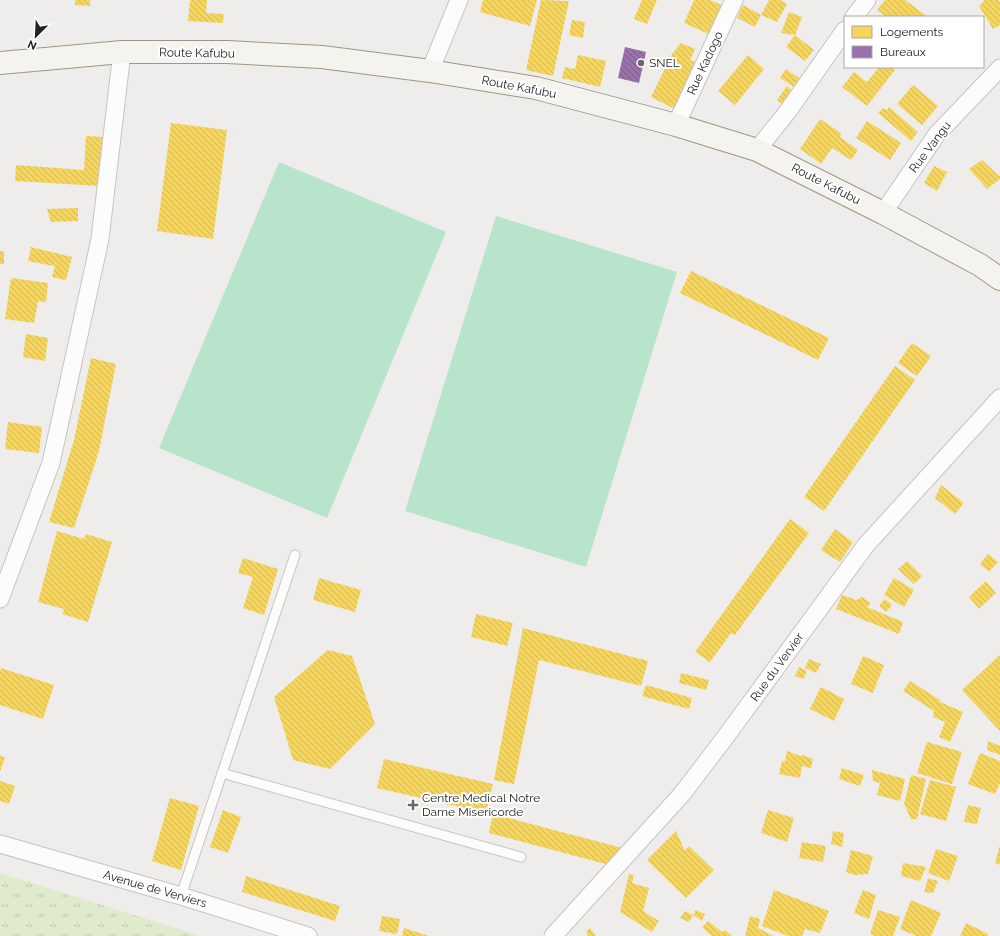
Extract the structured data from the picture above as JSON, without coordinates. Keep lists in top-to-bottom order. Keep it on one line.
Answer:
{"streets":{"main road":["Route Kafubu"],"street":["Rue Kadogo","Rue Vangu","Rue du Vervier","Avenue de Verviers"]},"crossings":[["Route Kafubu","Rue Kadogo"],["Route Kafubu","Rue Vangu"]],"places":{"other":["SNEL"],"health":["Centre Medical Notre Dame Misericorde"]},"legend":["Logements","Bureaux"],"north":"bottom left"}
